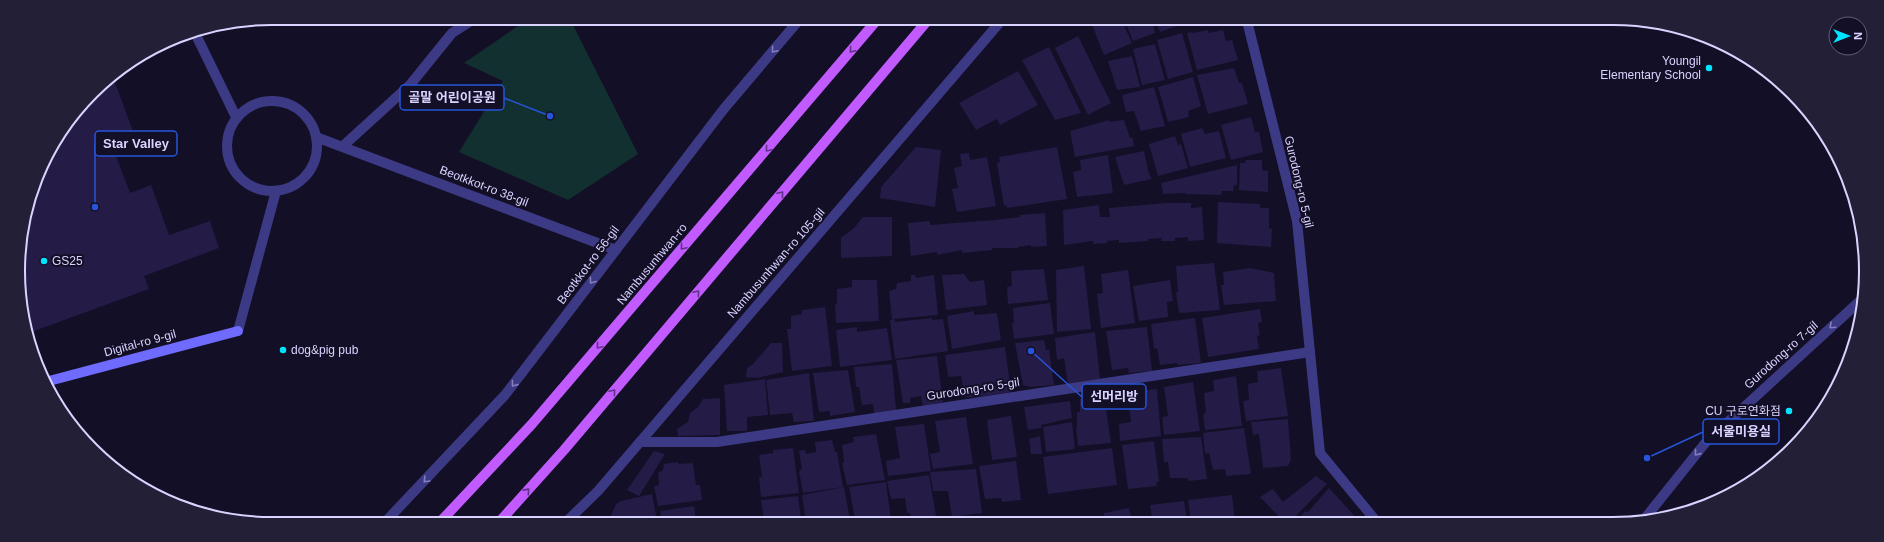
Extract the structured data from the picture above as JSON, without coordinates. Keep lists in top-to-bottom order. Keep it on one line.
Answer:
{"streets":{"main road":["Nambusunhwan-ro"],"street":["Gurodong-ro 5-gil","Beotkkot-ro 38-gil","Nambusunhwan-ro 105-gil","Beotkkot-ro 56-gil","Digital-ro 9-gil","Gurodong-ro 7-gil"]},"crossings":[["Gurodong-ro 5-gil","Nambusunhwan-ro 105-gil"],["Beotkkot-ro 38-gil","Beotkkot-ro 56-gil"],["Beotkkot-ro 38-gil","Digital-ro 9-gil"]],"one_way":["Beotkkot-ro 56-gil","Gurodong-ro 7-gil"],"places":["Youngil Elementary School","골말 어린이공원","Star Valley","GS25","dog&pig pub","선머리방","CU 구로연화점","서울미용실"],"north":"right"}
